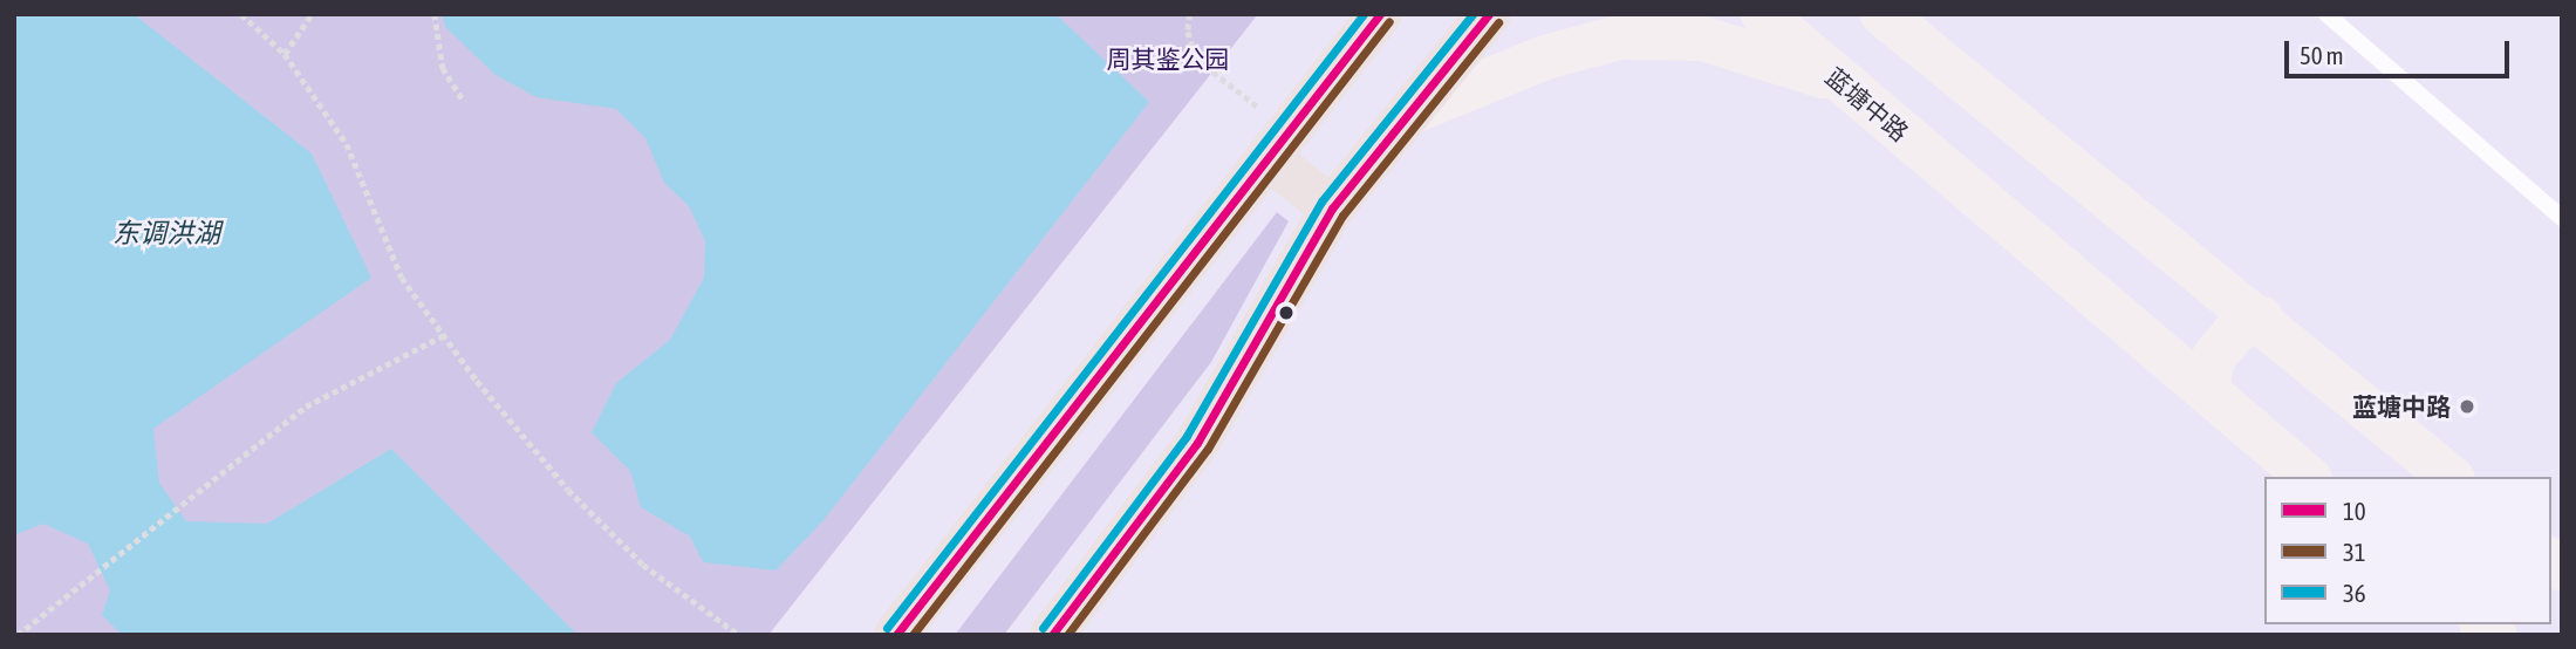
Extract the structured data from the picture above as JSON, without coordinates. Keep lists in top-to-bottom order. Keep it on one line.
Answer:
{"streets":{"main road":["蓝塘中路"]},"water":["东调洪湖"],"parks":["周其鉴公园"],"places":["蓝塘中路"],"lines":["transit line 10","transit line 36","transit line 31"],"legend":["10","31","36"],"scale_bar":"50 m"}
